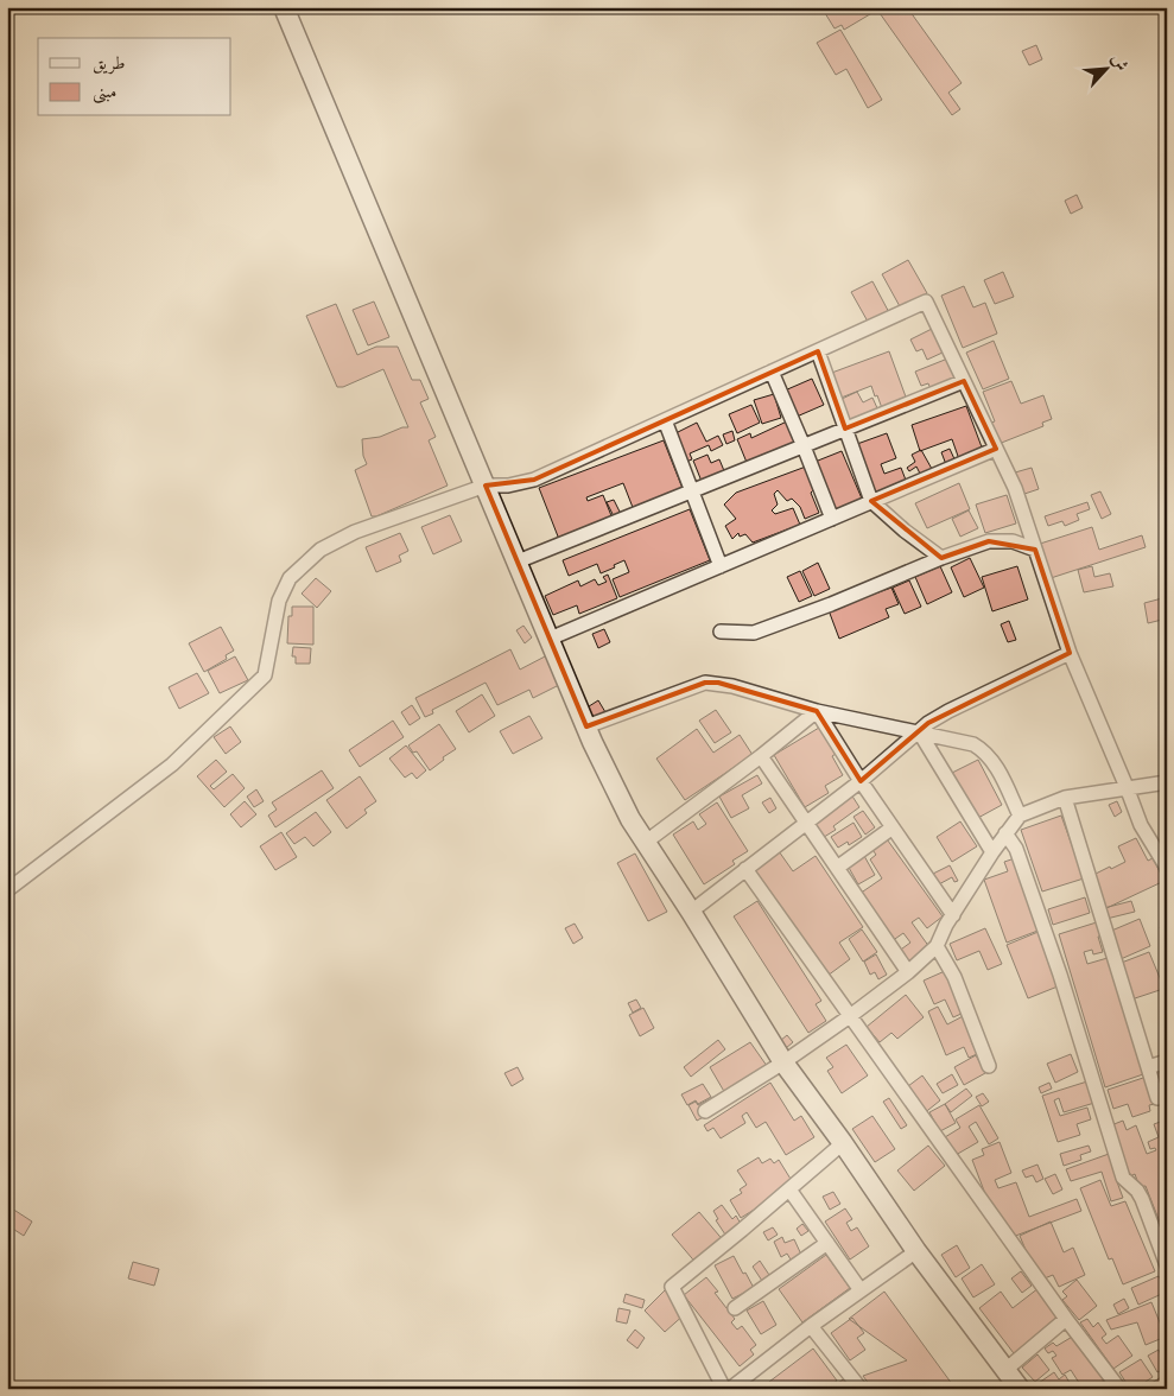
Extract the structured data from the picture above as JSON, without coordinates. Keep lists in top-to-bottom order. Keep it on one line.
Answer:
{"legend":["طريق","مبنى"],"north":"top right"}
